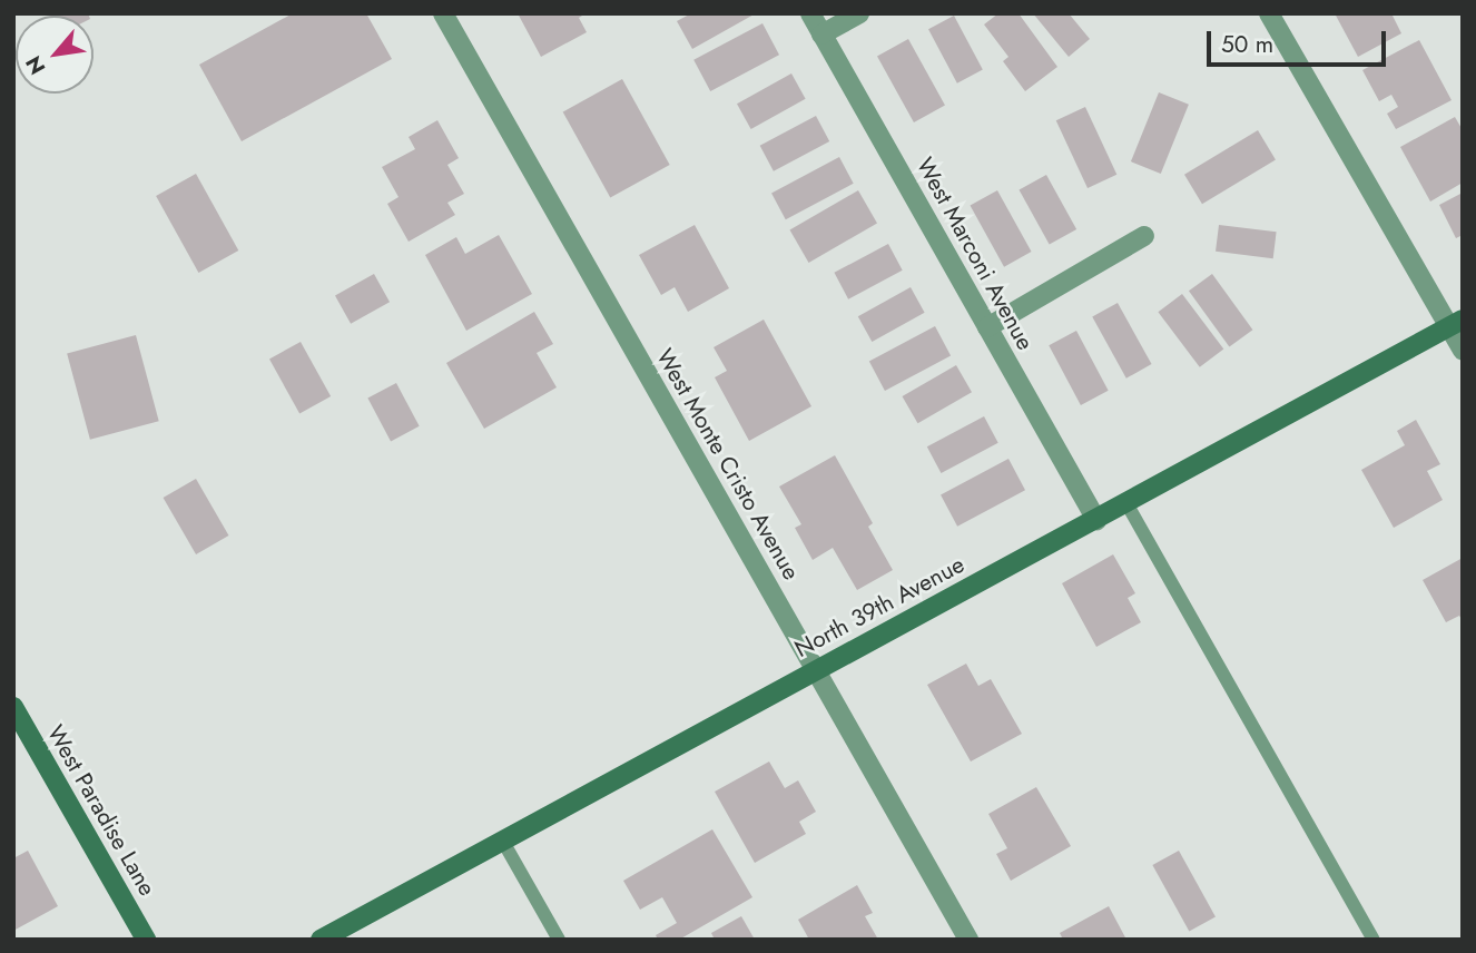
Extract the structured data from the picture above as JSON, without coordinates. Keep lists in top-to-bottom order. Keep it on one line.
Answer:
{"streets":{"street":["West Marconi Avenue","West Monte Cristo Avenue","North 39th Avenue","West Paradise Lane"]},"crossings":[["West Marconi Avenue","North 39th Avenue"],["West Monte Cristo Avenue","North 39th Avenue"]],"scale_bar":"50 m","north":"bottom left"}
